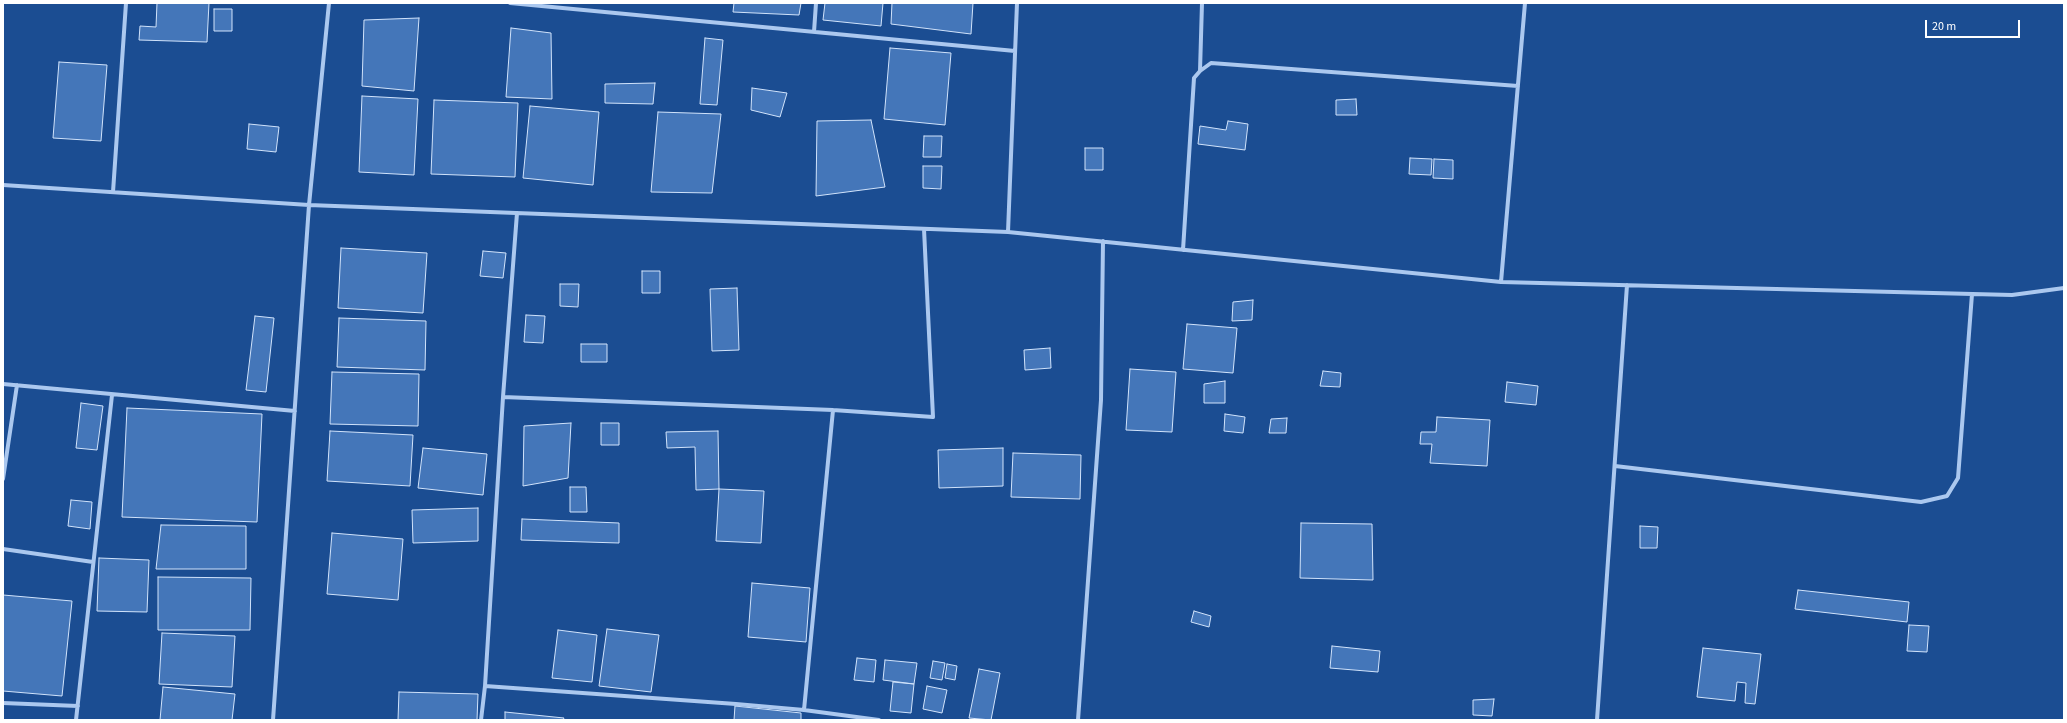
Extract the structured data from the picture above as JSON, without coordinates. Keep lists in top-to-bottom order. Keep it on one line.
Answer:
{"scale_bar":"20 m"}
